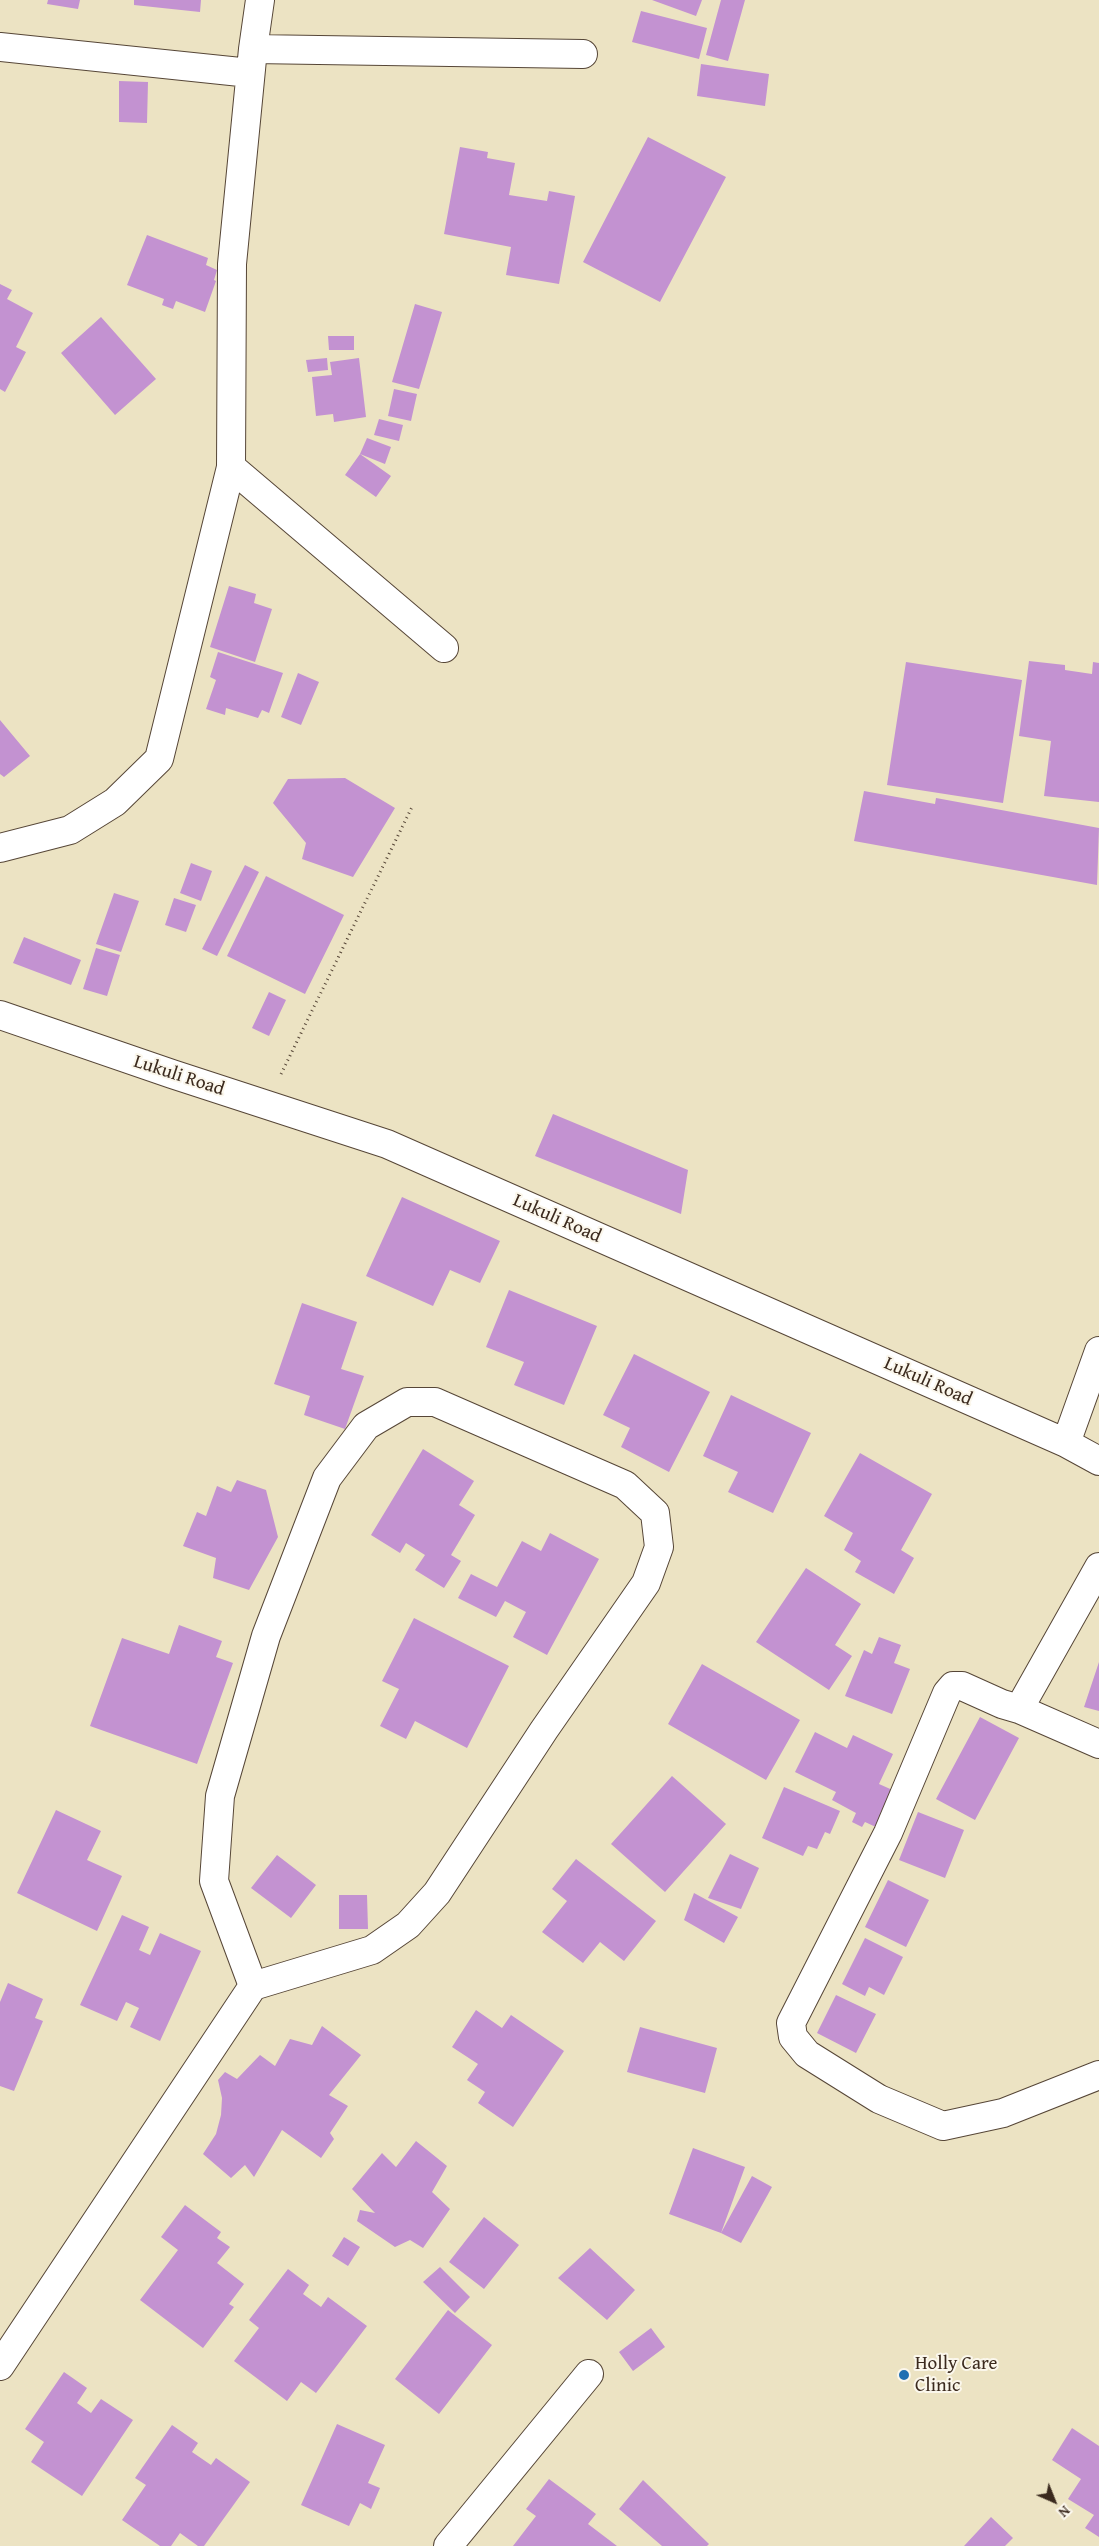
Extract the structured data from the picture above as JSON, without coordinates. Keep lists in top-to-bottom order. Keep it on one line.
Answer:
{"streets":{"street":["Lukuli Road"]},"places":["Holly Care Clinic"],"north":"bottom right"}
